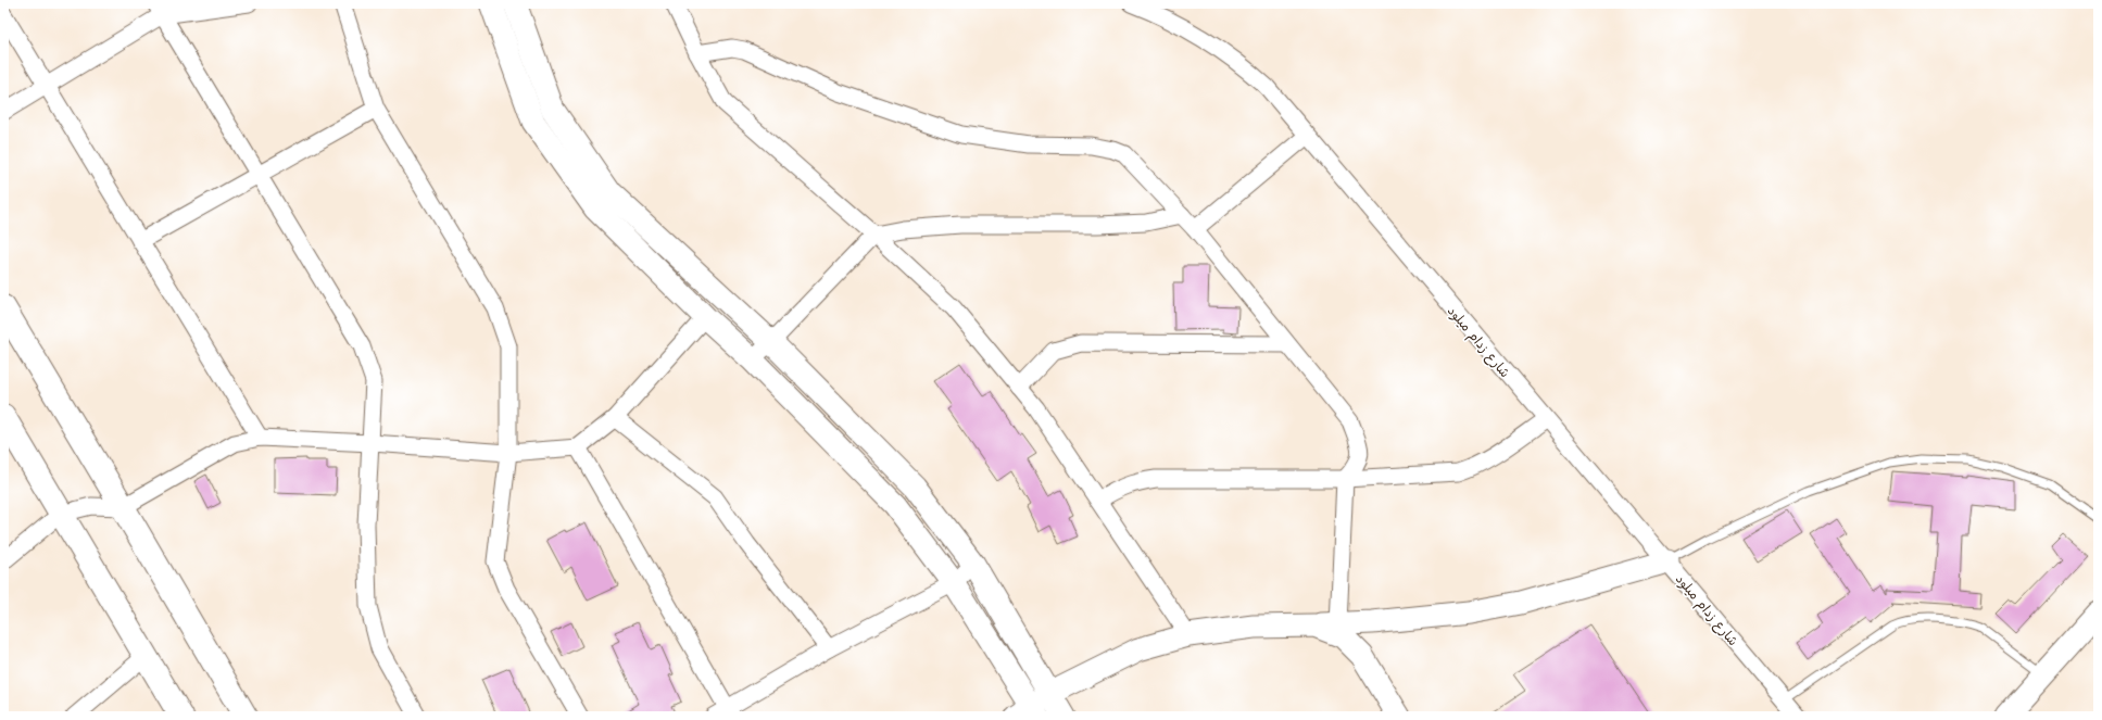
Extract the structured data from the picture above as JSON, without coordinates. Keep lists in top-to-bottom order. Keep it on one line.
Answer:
{"streets":{"street":["شارع زدام ميلود"]}}
